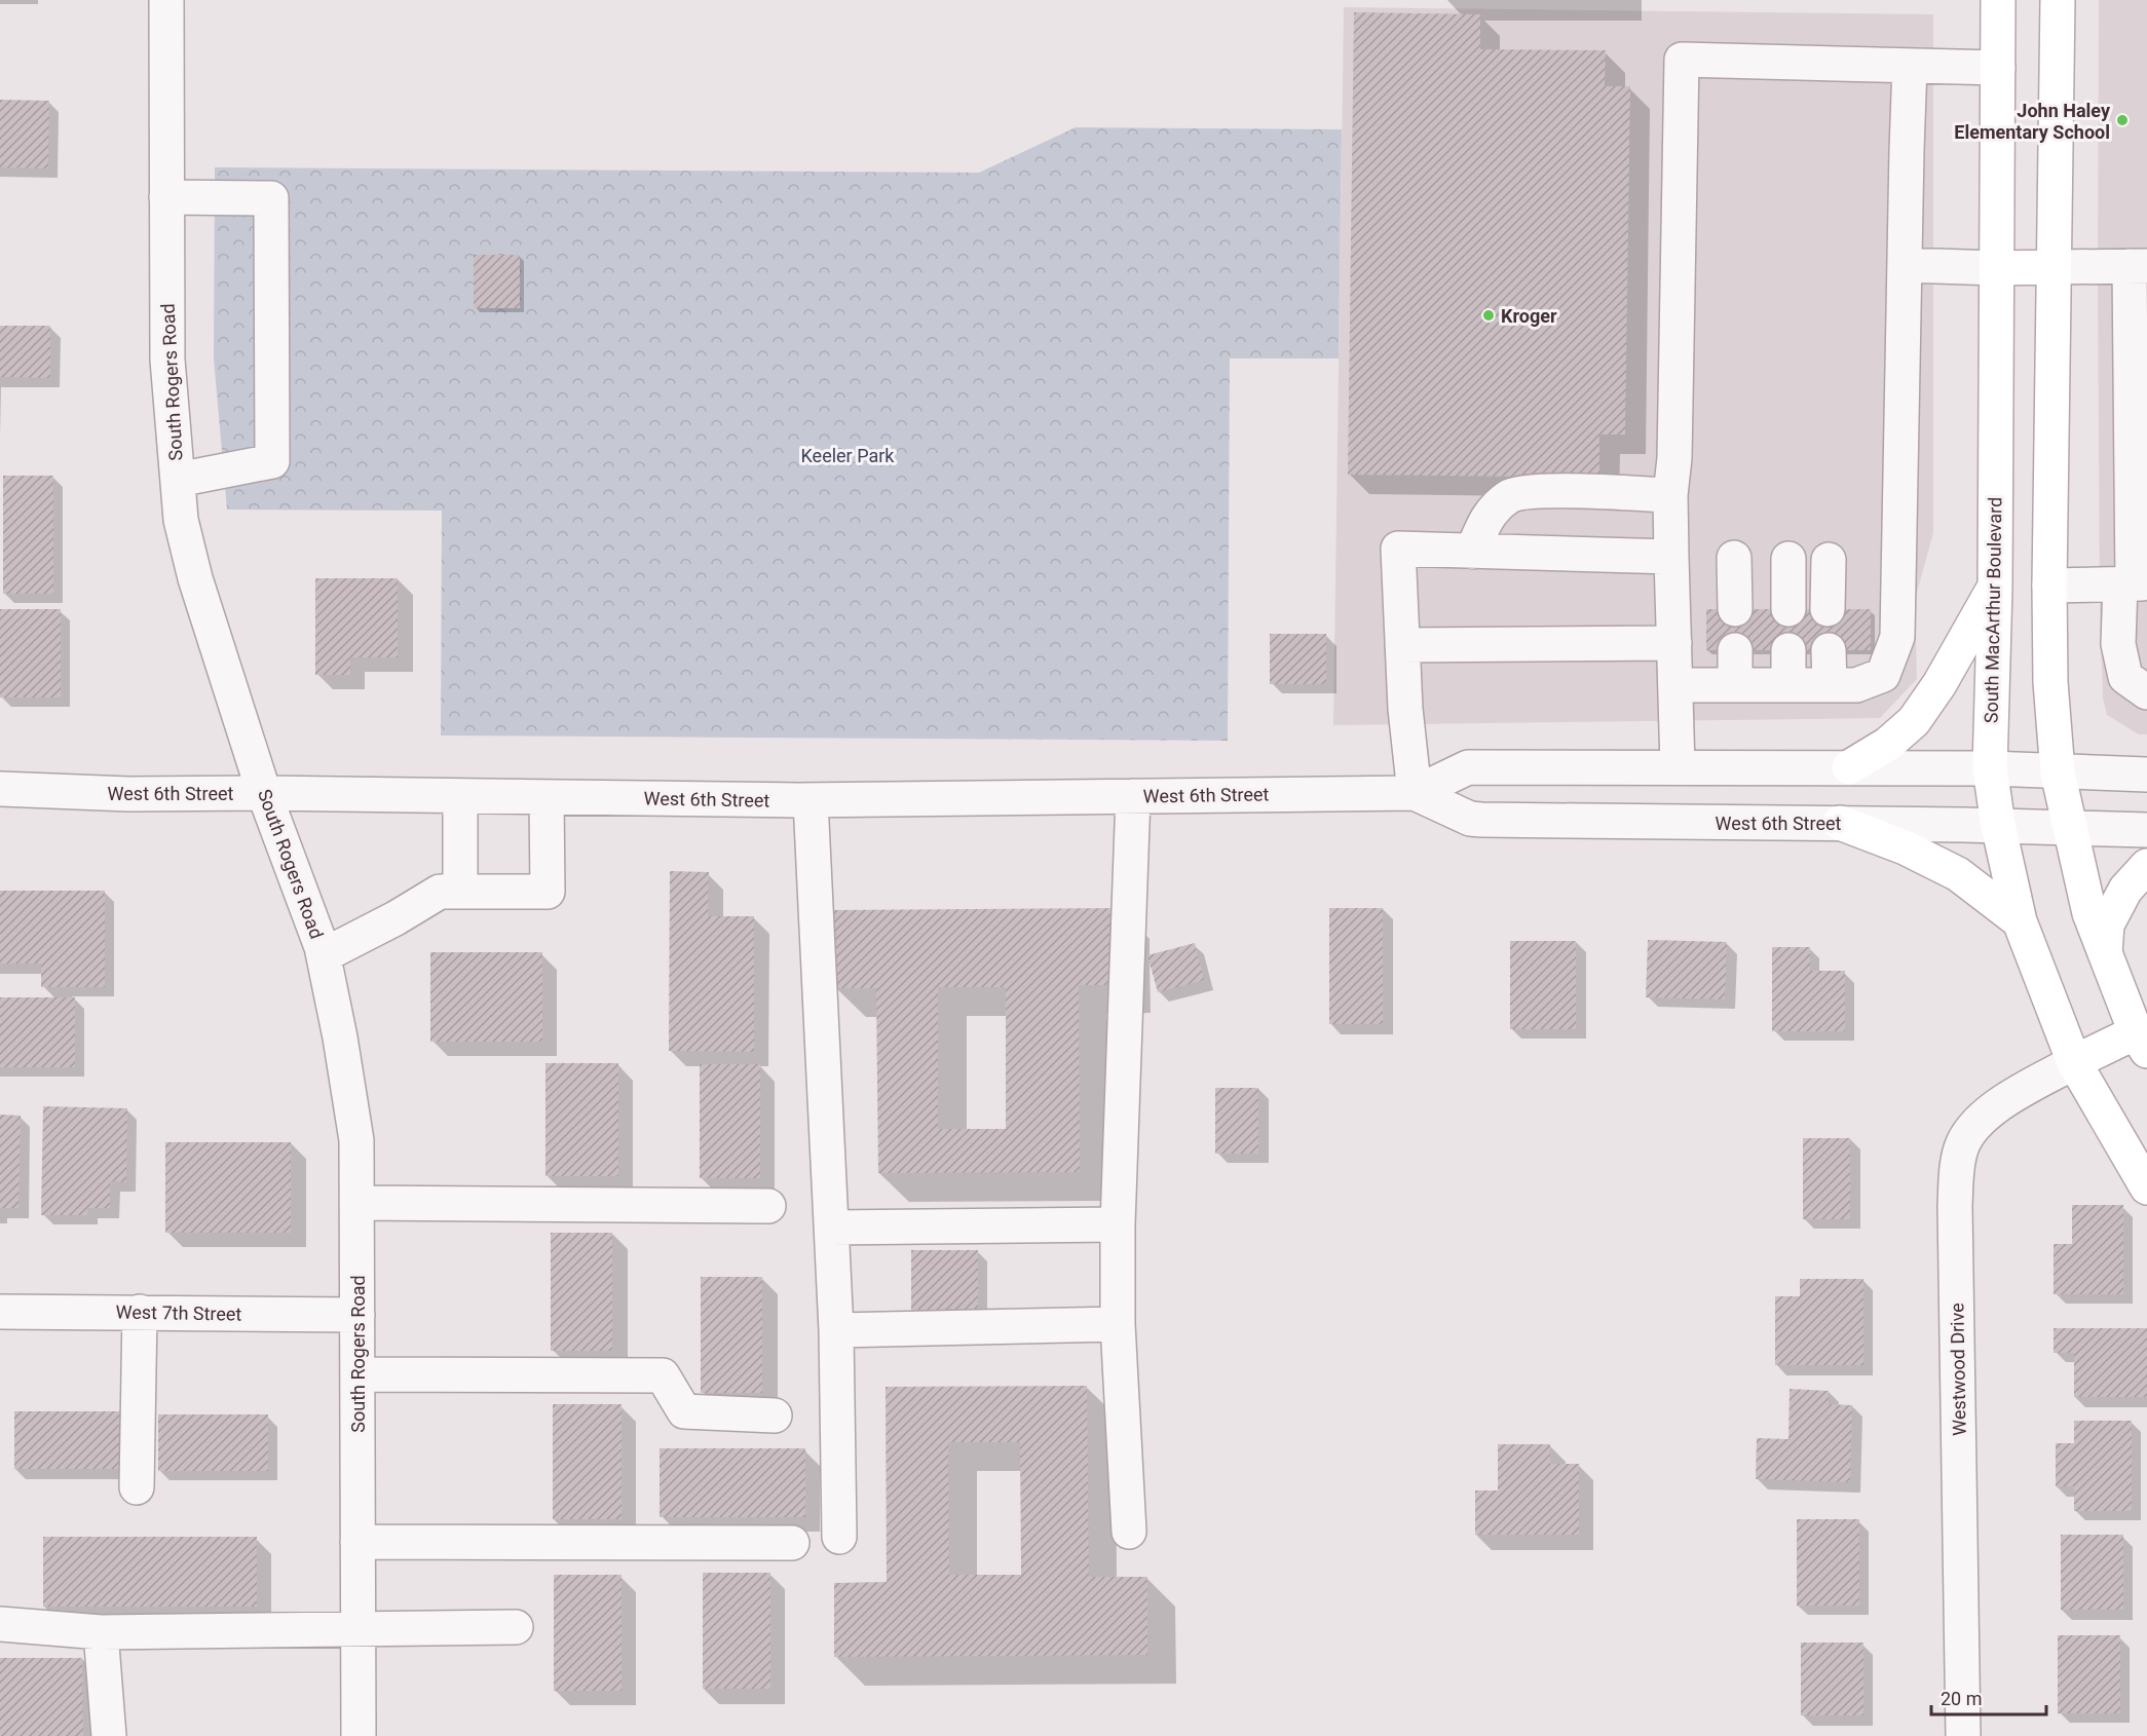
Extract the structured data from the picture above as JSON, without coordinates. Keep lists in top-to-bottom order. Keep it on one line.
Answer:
{"streets":{"main road":["South MacArthur Boulevard"],"street":["South Rogers Road","West 6th Street","West 7th Street","Westwood Drive"]},"crossings":[["South Rogers Road","West 6th Street"],["South Rogers Road","West 7th Street"],["South MacArthur Boulevard","West 6th Street"],["South MacArthur Boulevard","Westwood Drive"]],"parks":["Keeler Park"],"places":["John Haley Elementary School","Kroger"],"scale_bar":"20 m"}
